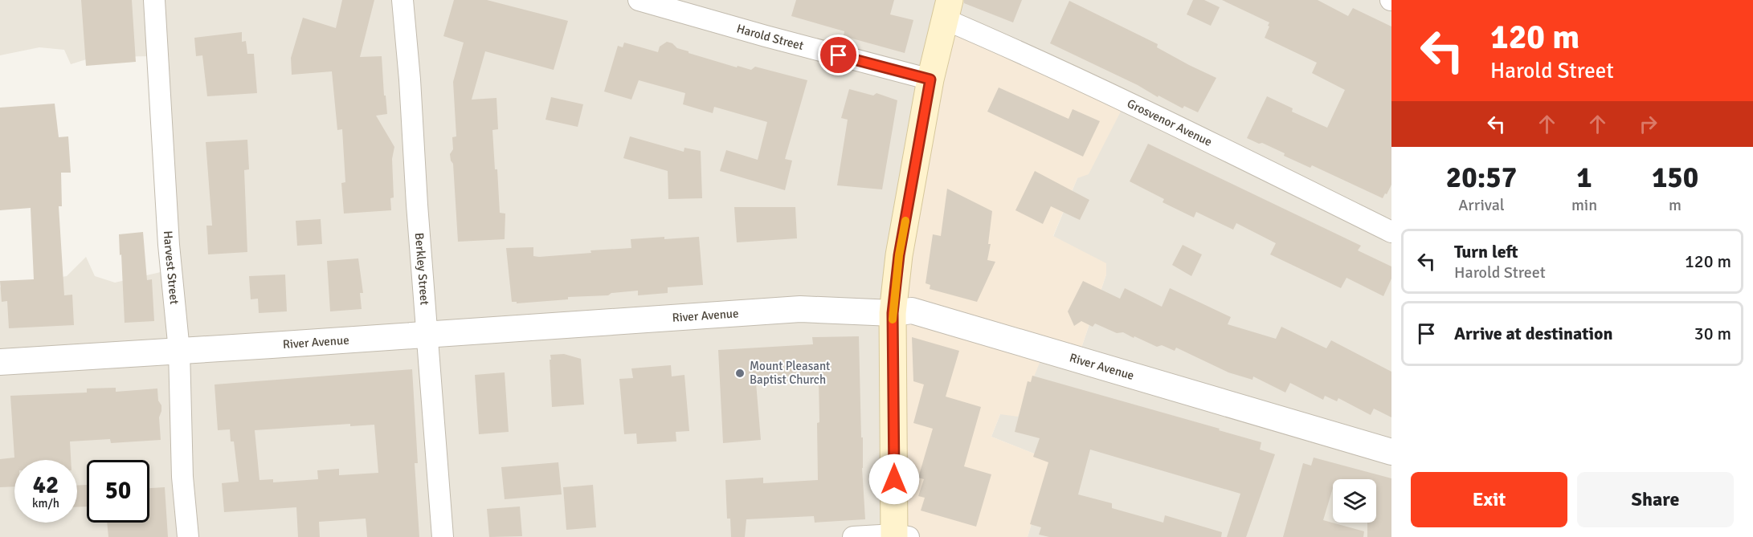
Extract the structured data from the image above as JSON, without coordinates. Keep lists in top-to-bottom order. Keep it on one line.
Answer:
{"streets":{"street":["Harold Street","Grosvenor Avenue","Harvest Street","Berkley Street","River Avenue"]},"crossings":[["Harvest Street","River Avenue"],["Berkley Street","River Avenue"]],"places":["Mount Pleasant Baptist Church"],"page":{"turn":["120 m","Harold Street"],"eta":["20:57","Arrival","1","min","150","m"],"list":[{"name":"Turn left","note":"Harold Street","value":"120 m"},{"name":"Arrive at destination","value":"30 m"}],"speed":"42 km/h","limit":"50","buttons":["Exit","Share"]}}
